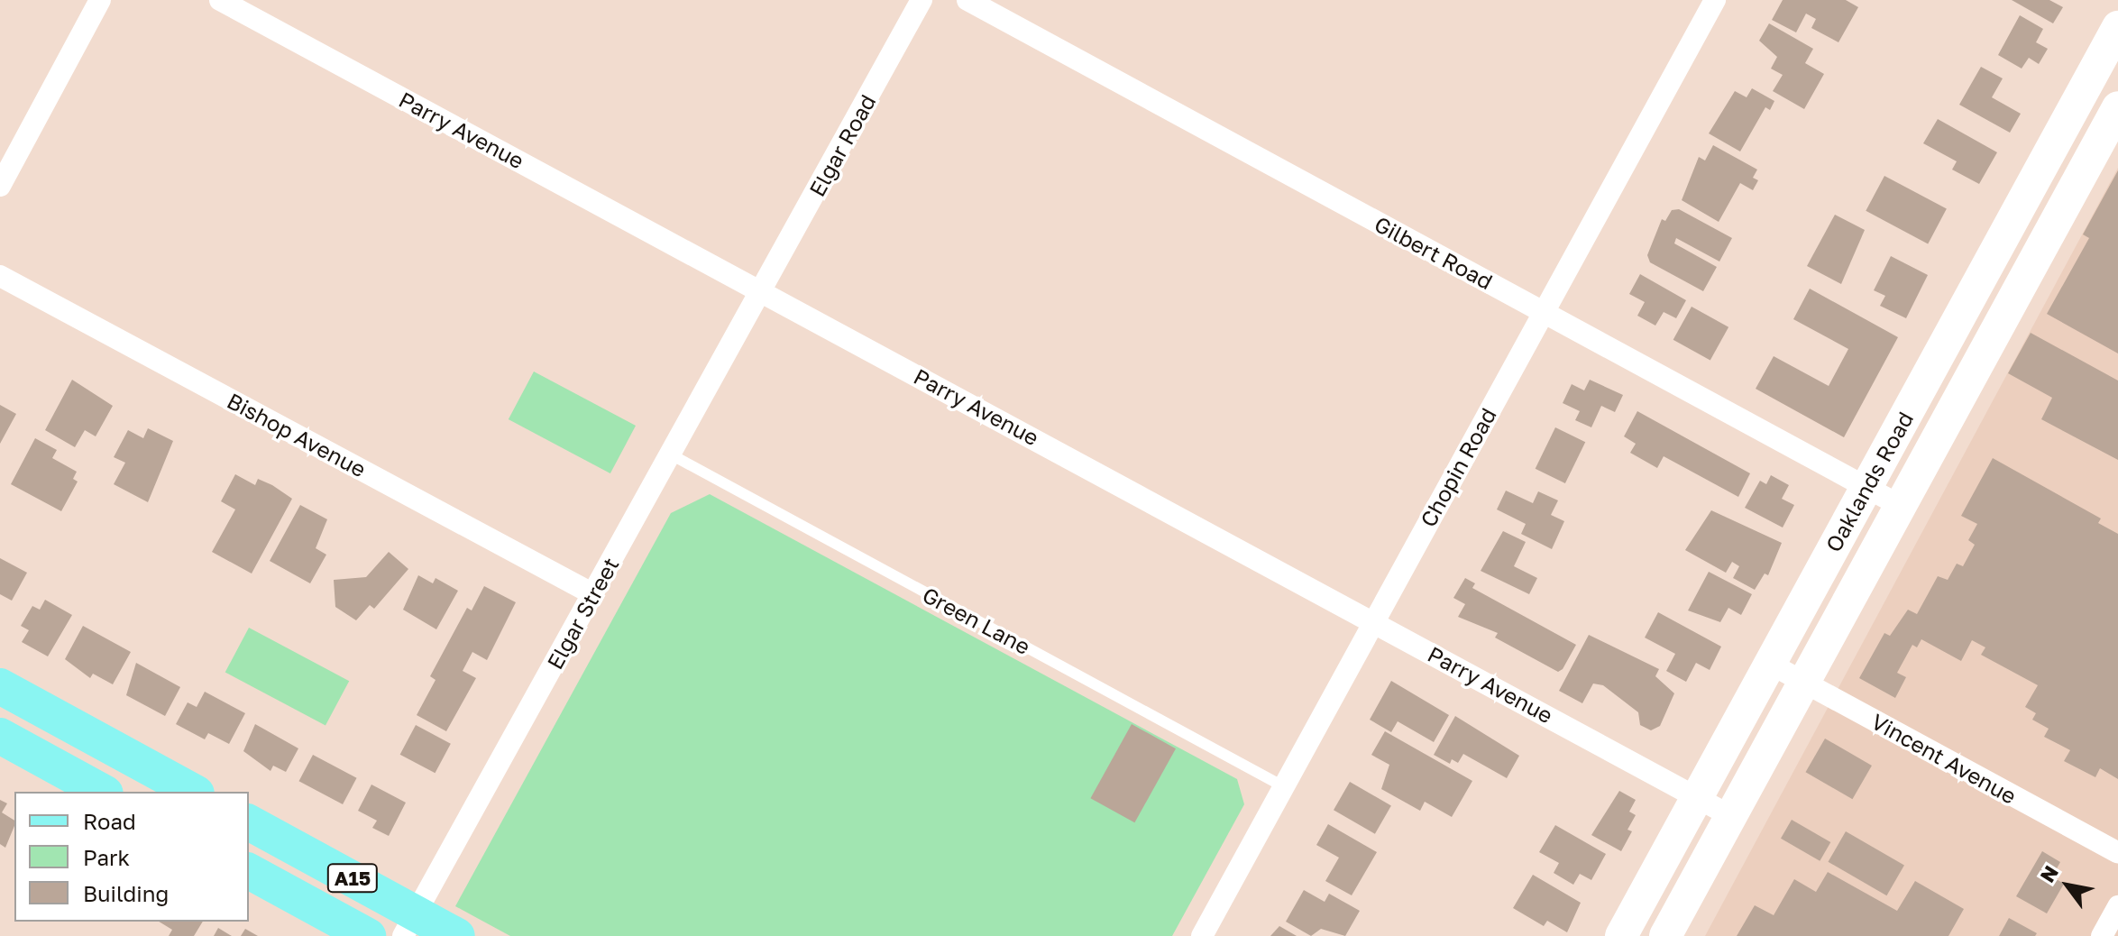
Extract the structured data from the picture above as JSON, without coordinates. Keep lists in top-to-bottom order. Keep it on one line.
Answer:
{"streets":{"main road":["Oaklands Road","A15"],"street":["Parry Avenue","Elgar Road","Gilbert Road","Bishop Avenue","Chopin Road","Elgar Street","Vincent Avenue"],"lane":["Green Lane"]},"crossings":[["Parry Avenue","Elgar Road"],["Parry Avenue","Chopin Road"],["Parry Avenue","Oaklands Road"],["Parry Avenue","Elgar Street"],["Elgar Road","Elgar Street"],["Gilbert Road","Chopin Road"],["Gilbert Road","Oaklands Road"],["Bishop Avenue","Elgar Street"],["Chopin Road","Green Lane"],["Oaklands Road","Vincent Avenue"],["Elgar Street","Green Lane"],["Elgar Street","A15"]],"legend":["Road","Park","Building"],"north":"top left"}
